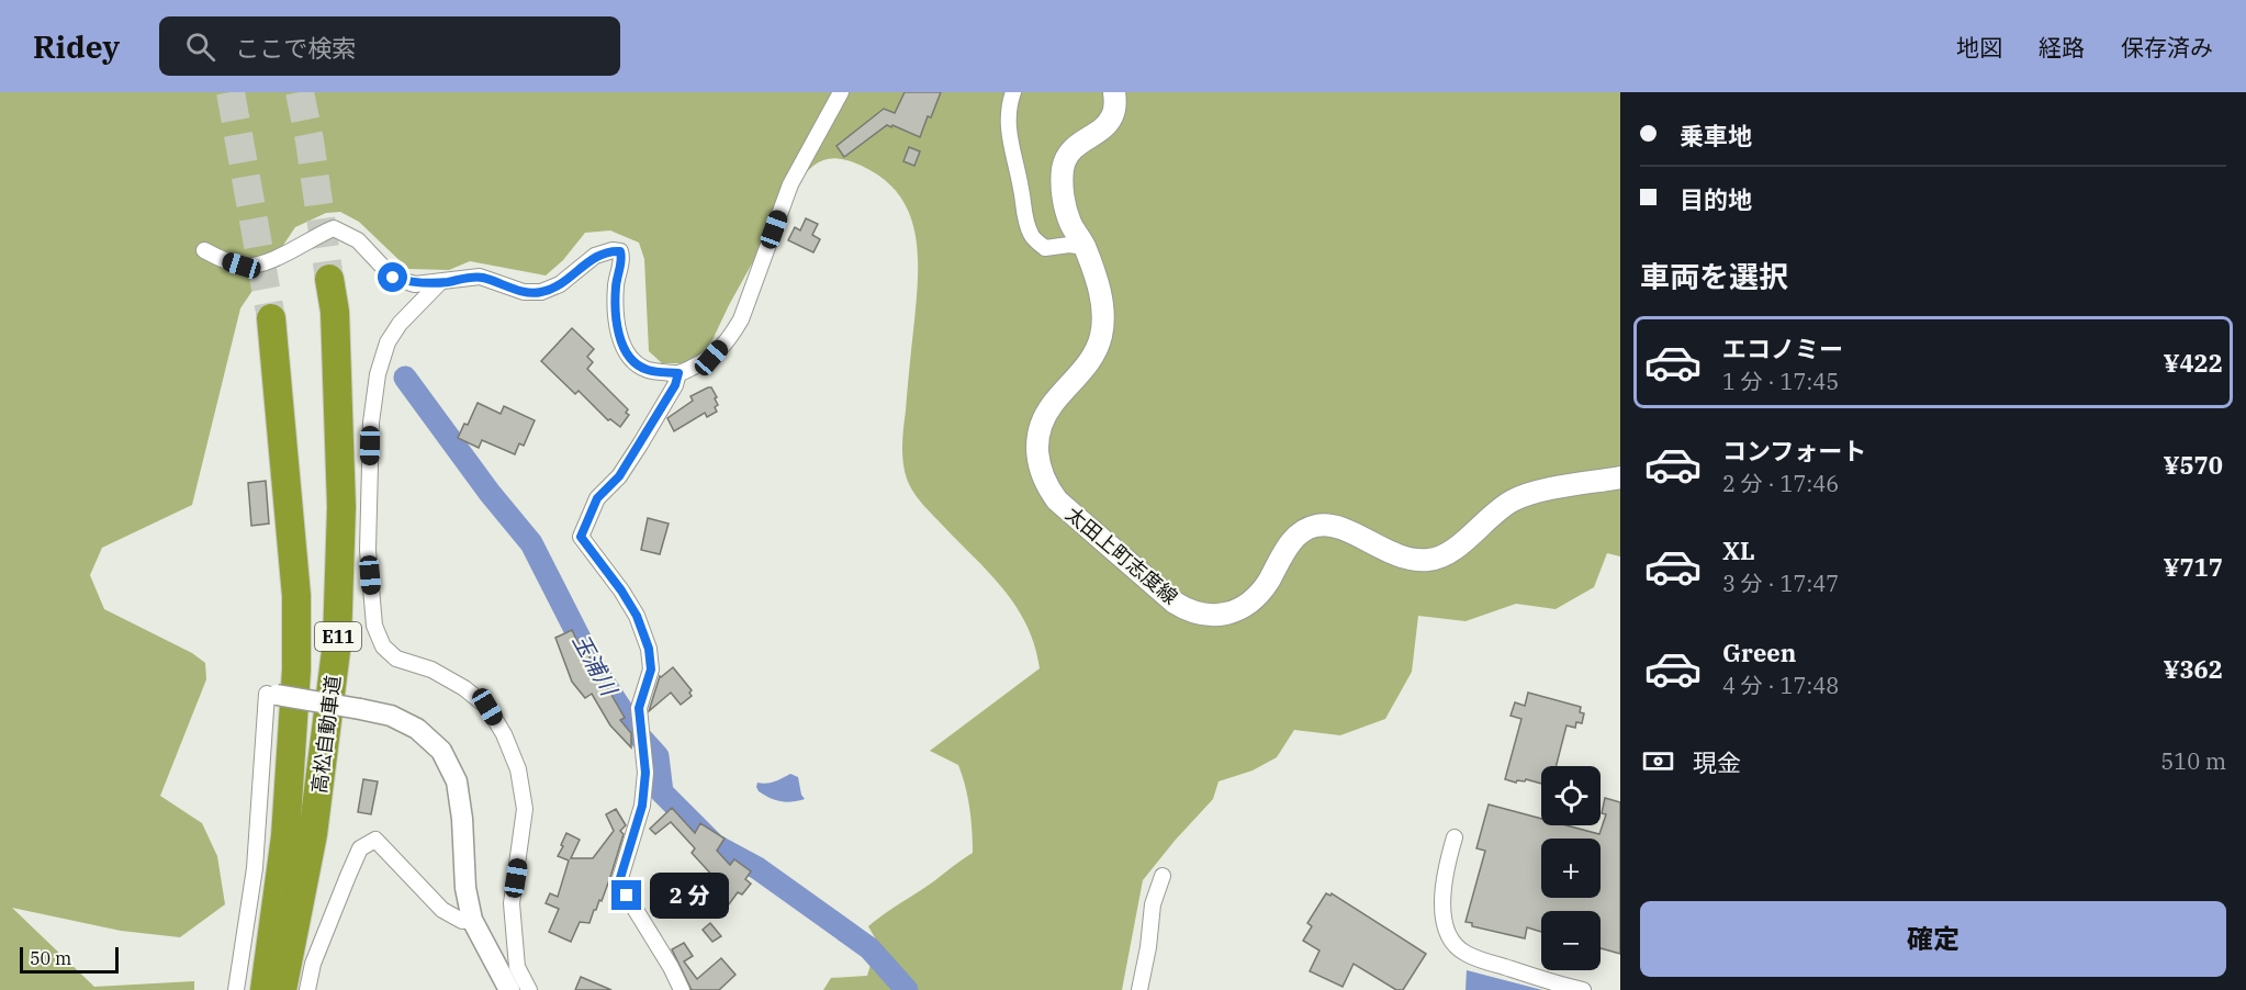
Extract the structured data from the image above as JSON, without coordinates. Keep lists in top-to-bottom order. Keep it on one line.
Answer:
{"streets":{"highway":["E11","高松自動車道"],"main road":["太田上町志度線"]},"water":["玉浦川"],"scale_bar":"50 m","page":{"header":"Ridey","search":"ここで検索","nav":["地図","経路","保存済み"],"banner":["乗車地","目的地"],"heading":"車両を選択","list":[{"name":"エコノミー","note":"1 分 · 17:45","value":"¥422"},{"name":"コンフォート","note":"2 分 · 17:46","value":"¥570"},{"name":"XL","note":"3 分 · 17:47","value":"¥717"},{"name":"Green","note":"4 分 · 17:48","value":"¥362"}],"pay":["現金","510 m"],"map_buttons":["+","−"],"bubble":"2 分","buttons":"確定","scale":"50 m"}}
